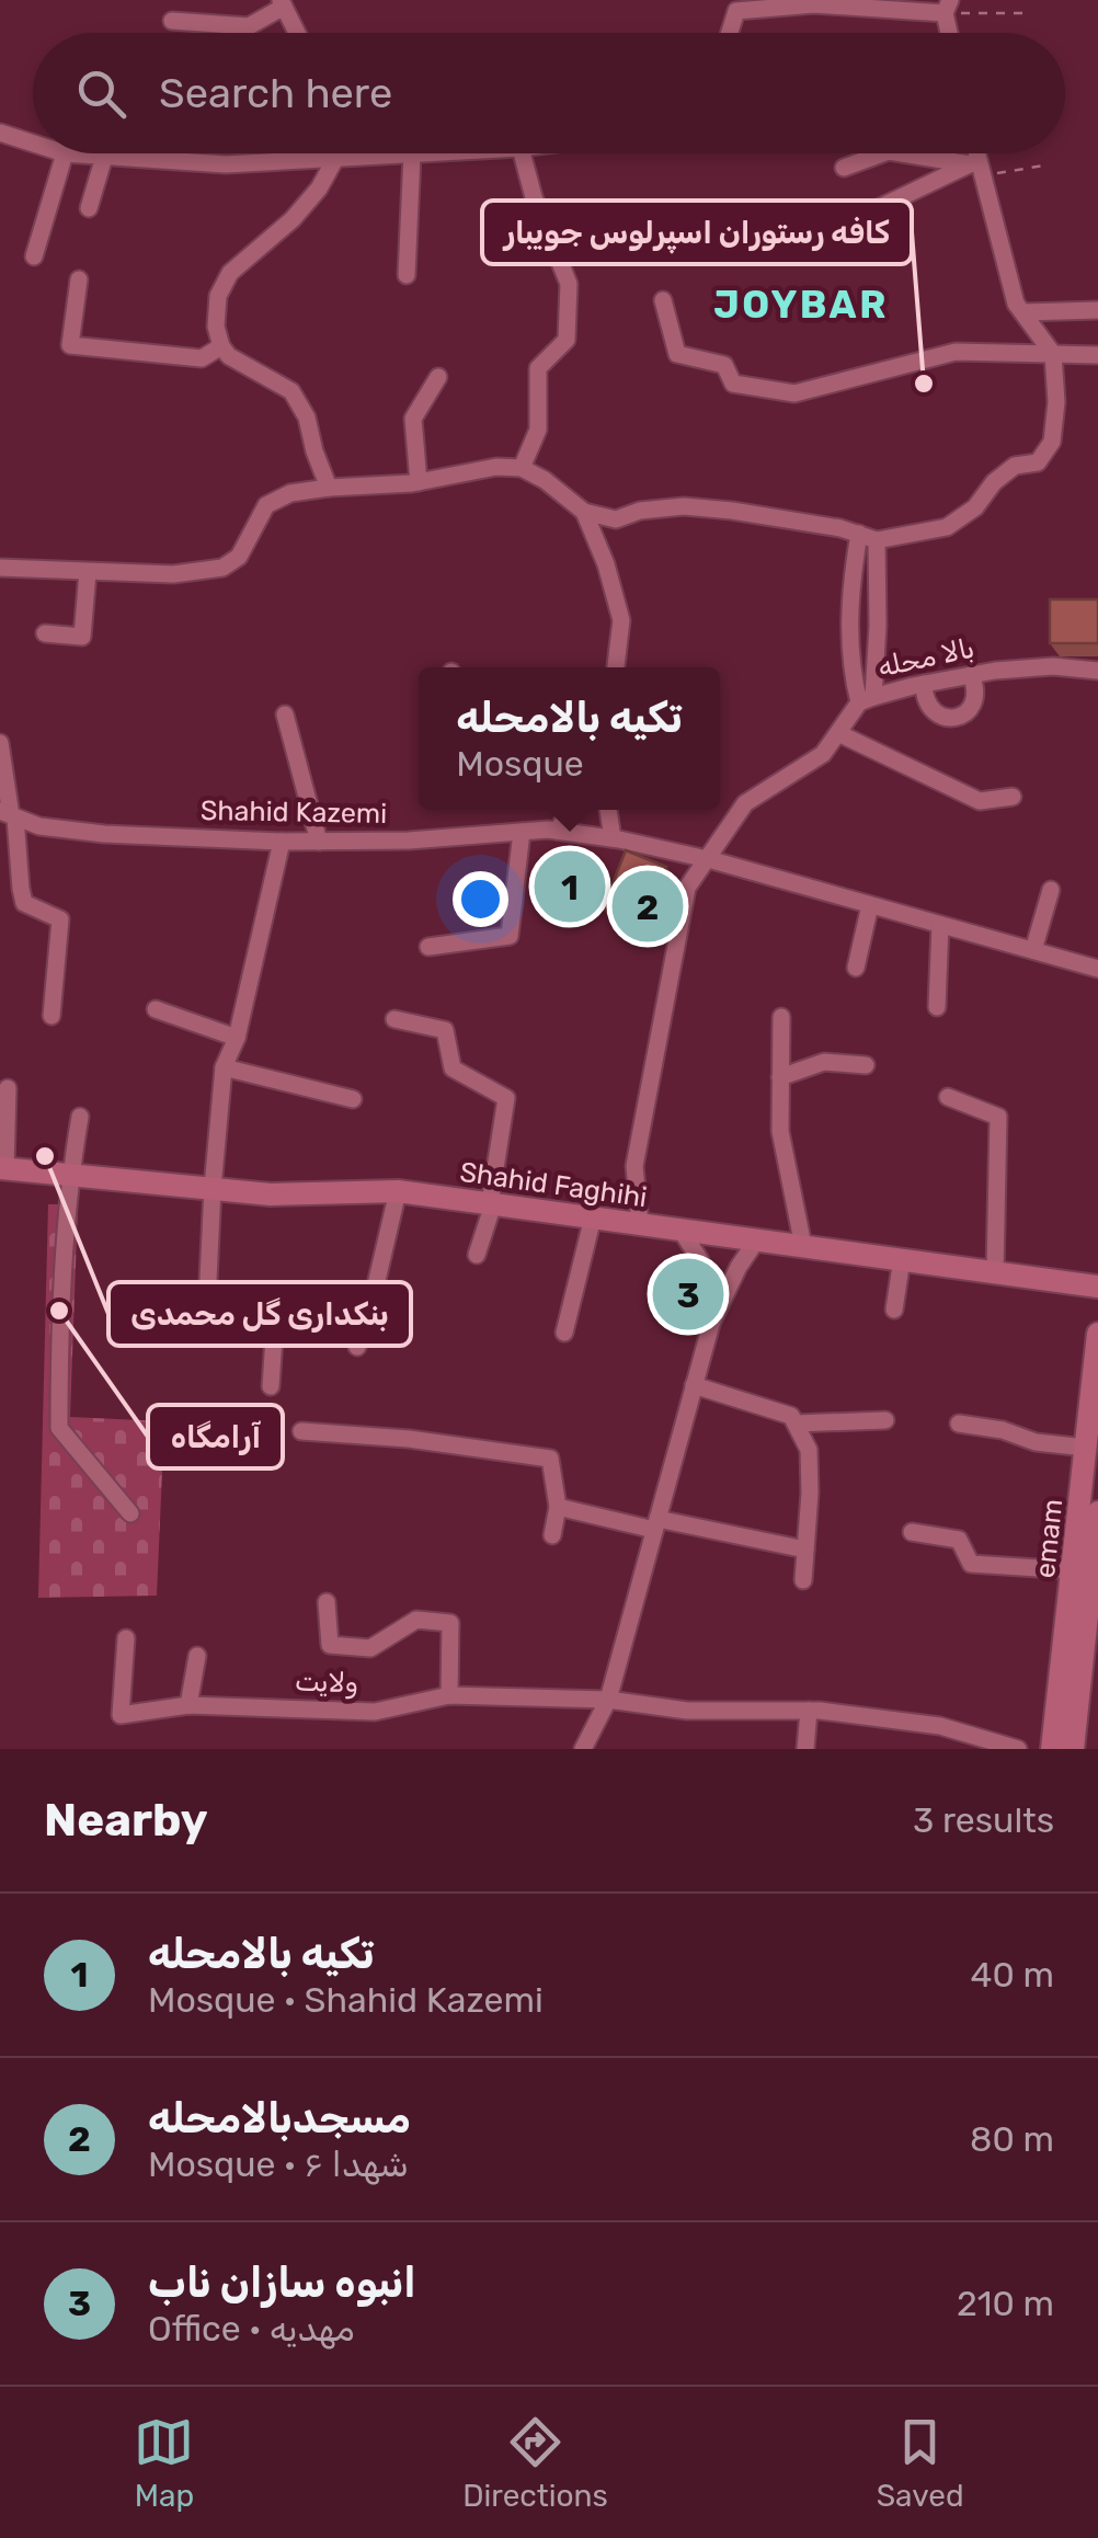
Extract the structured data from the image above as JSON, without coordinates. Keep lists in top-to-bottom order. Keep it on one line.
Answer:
{"streets":{"main road":["Shahid Faghihi","emam"],"street":["بالا محله","Shahid Kazemi","ولایت"]},"crossings":[["بالا محله","Shahid Kazemi"],["بالا محله","Shahid Faghihi"]],"districts":["JOYBAR"],"places":["کافه رستوران اسپرلوس جویبار","بنکداری گل محمدی","آرامگاه"],"page":{"search":"Search here","popup":["تکیه بالامحله","Mosque"],"pins":["1","2","3"],"heading":["Nearby","3 results"],"list":[{"mark":"1","name":"تکیه بالامحله","note":"Mosque · Shahid Kazemi","value":"40 m"},{"mark":"2","name":"مسجدبالامحله","note":"Mosque · شهدا ۶","value":"80 m"},{"mark":"3","name":"انبوه سازان ناب","note":"Office · مهدیه","value":"210 m"}],"nav":["Map","Directions","Saved"]}}
